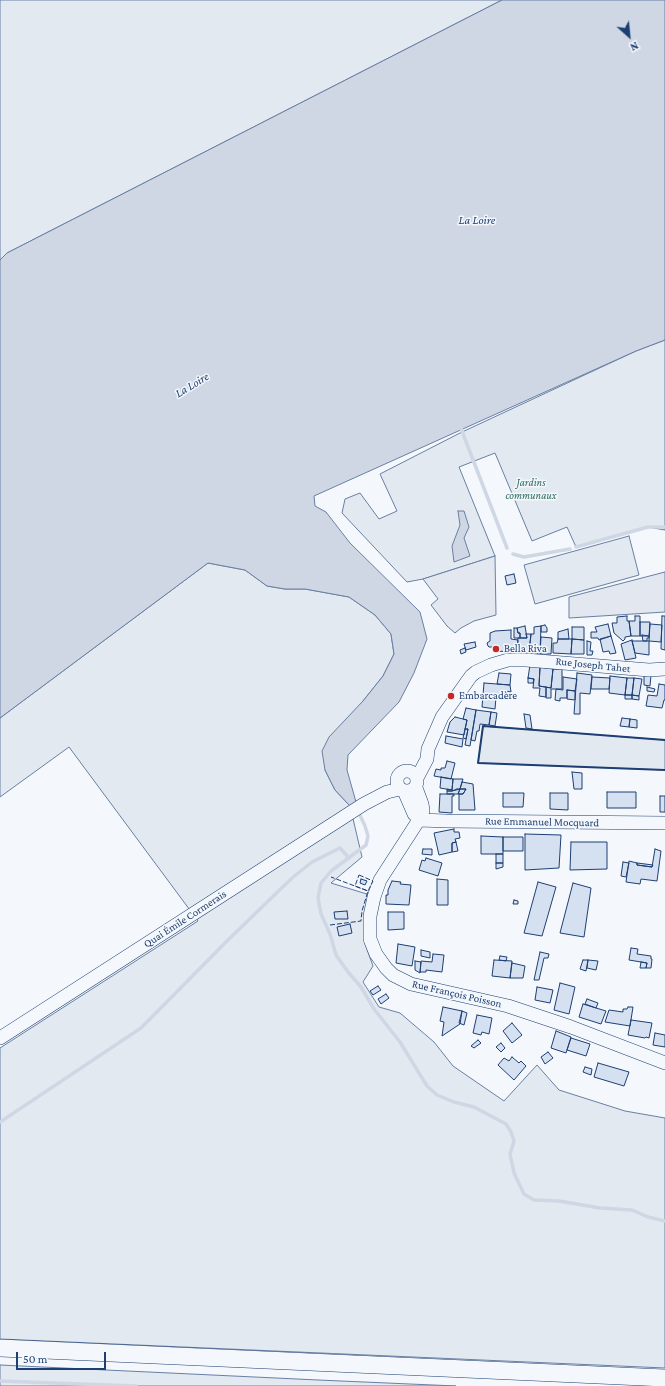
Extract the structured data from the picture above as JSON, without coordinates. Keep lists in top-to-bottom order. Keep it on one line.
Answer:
{"streets":{"street":["Rue Joseph Tahet","Rue Emmanuel Mocquard","Quai Émile Cormerais","Rue François Poisson"]},"crossings":[["Rue Joseph Tahet","Quai Émile Cormerais"],["Rue Emmanuel Mocquard","Rue François Poisson"]],"water":["La Loire"],"parks":["Jardins communaux"],"places":["Bella Riva","Embarcadère"],"scale_bar":"50 m","north":"bottom right"}
